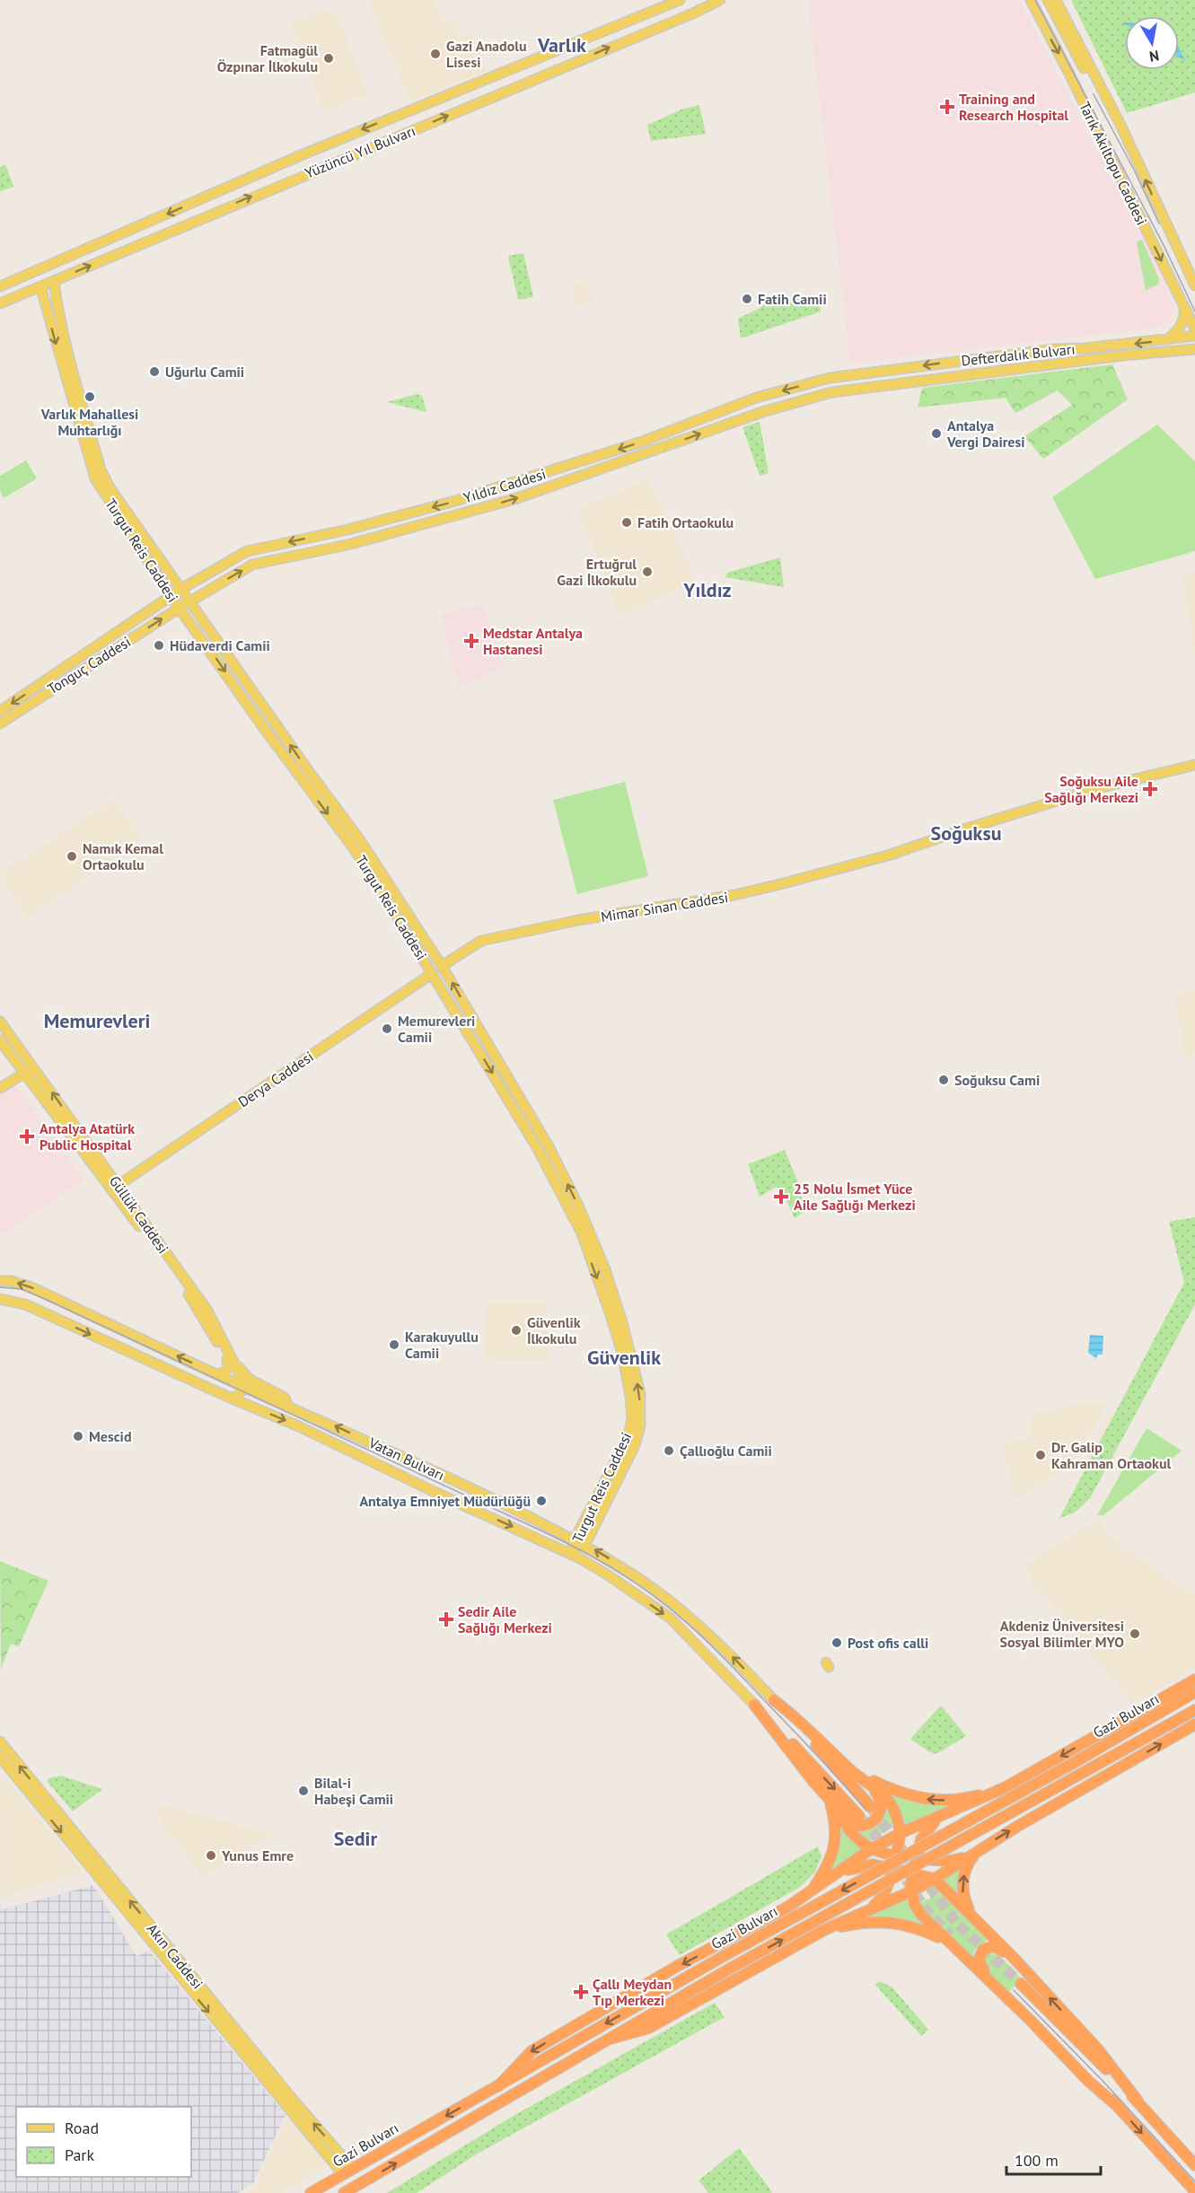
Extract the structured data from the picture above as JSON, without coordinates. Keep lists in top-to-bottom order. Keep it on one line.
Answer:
{"streets":{"highway":["Gazi Bulvarı"],"main road":["Yüzüncü Yıl Bulvarı","Tarık Akıltopu Caddesi","Defterdalık Bulvarı","Yıldız Caddesi","Turgut Reis Caddesi","Tonguç Caddesi","Mimar Sinan Caddesi","Derya Caddesi","Güllük Caddesi","Vatan Bulvarı","Akın Caddesi"]},"crossings":[["Yüzüncü Yıl Bulvarı","Turgut Reis Caddesi"],["Defterdalık Bulvarı","Yıldız Caddesi"],["Yıldız Caddesi","Turgut Reis Caddesi"],["Yıldız Caddesi","Tonguç Caddesi"],["Turgut Reis Caddesi","Tonguç Caddesi"],["Turgut Reis Caddesi","Mimar Sinan Caddesi"],["Turgut Reis Caddesi","Derya Caddesi"],["Turgut Reis Caddesi","Vatan Bulvarı"],["Derya Caddesi","Güllük Caddesi"],["Gazi Bulvarı","Akın Caddesi"]],"districts":["Varlık","Yıldız","Soğuksu","Memurevleri","Güvenlik","Sedir"],"places":{"other":["Gazi Anadolu Lisesi","Fatmagül Özpınar İlkokulu","Fatih Camii","Uğurlu Camii","Varlık Mahallesi Muhtarlığı","Antalya Vergi Dairesi","Fatih Ortaokulu","Ertuğrul Gazi İlkokulu","Hüdaverdi Camii","Namık Kemal Ortaokulu","Memurevleri Camii","Soğuksu Cami","Güvenlik İlkokulu","Karakuyullu Camii","Mescid","Çallıoğlu Camii","Dr. Galip Kahraman Ortaokul","Antalya Emniyet Müdürlüğü","Akdeniz Üniversitesi Sosyal Bilimler MYO","Post ofis calli","Bilal-i Habeşi Camii","Yunus Emre"],"health":["Training and Research Hospital","Medstar Antalya Hastanesi","Soğuksu Aile Sağlığı Merkezi","Antalya Atatürk Public Hospital","25 Nolu İsmet Yüce Aile Sağlığı Merkezi","Sedir Aile Sağlığı Merkezi","Çallı Meydan Tıp Merkezi"]},"legend":["Road","Park"],"scale_bar":"100 m","north":"bottom"}
